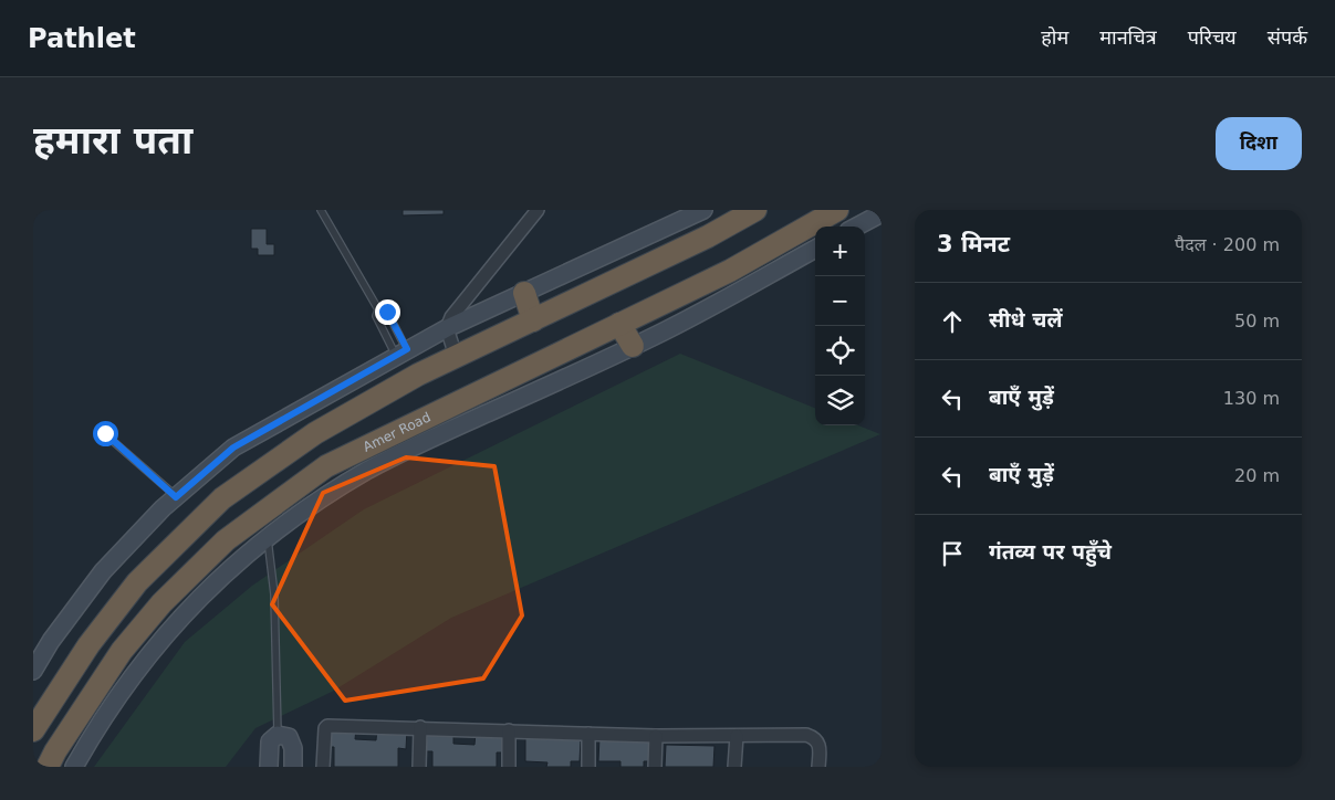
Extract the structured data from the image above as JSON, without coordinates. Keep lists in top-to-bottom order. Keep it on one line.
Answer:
{"streets":{"highway":["Amer Road"]},"page":{"header":"Pathlet","nav":["होम","मानचित्र","परिचय","संपर्क"],"buttons":"दिशा","title":"हमारा पता","heading":["3 मिनट","पैदल · 200 m"],"map_buttons":["+","−"],"list":[["सीधे चलें","50 m"],["बाएँ मुड़ें","130 m"],["बाएँ मुड़ें","20 m"],"गंतव्य पर पहुँचे"]}}
